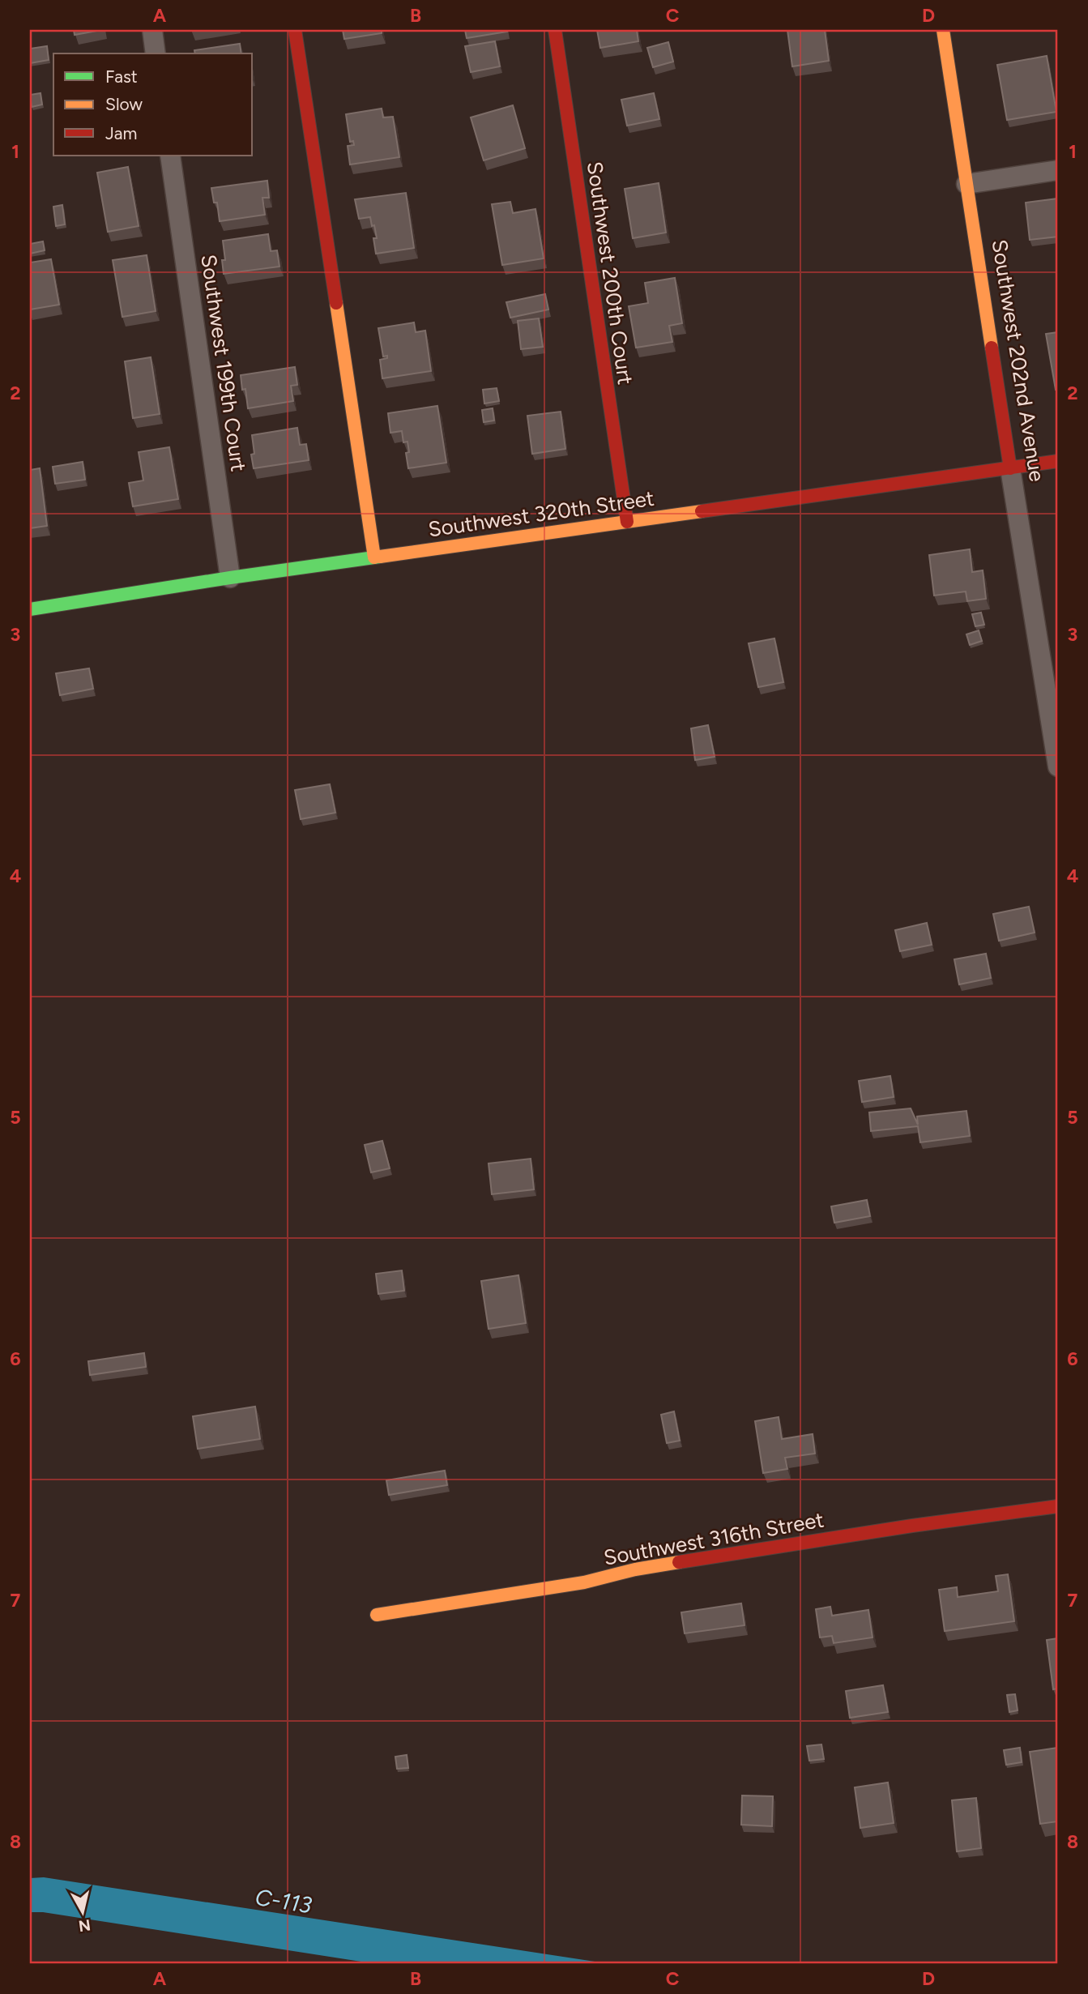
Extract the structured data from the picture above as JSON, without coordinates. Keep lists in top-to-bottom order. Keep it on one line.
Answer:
{"streets":{"street":["Southwest 200th Court","Southwest 202nd Avenue","Southwest 199th Court","Southwest 320th Street","Southwest 316th Street"]},"crossings":[["Southwest 200th Court","Southwest 320th Street"],["Southwest 202nd Avenue","Southwest 320th Street"],["Southwest 199th Court","Southwest 320th Street"]],"water":["C-113"],"legend":["Fast","Slow","Jam"],"north":"bottom","grid":{"columns":["A","B","C","D"],"rows":["1","2","3","4","5","6","7","8"]}}
